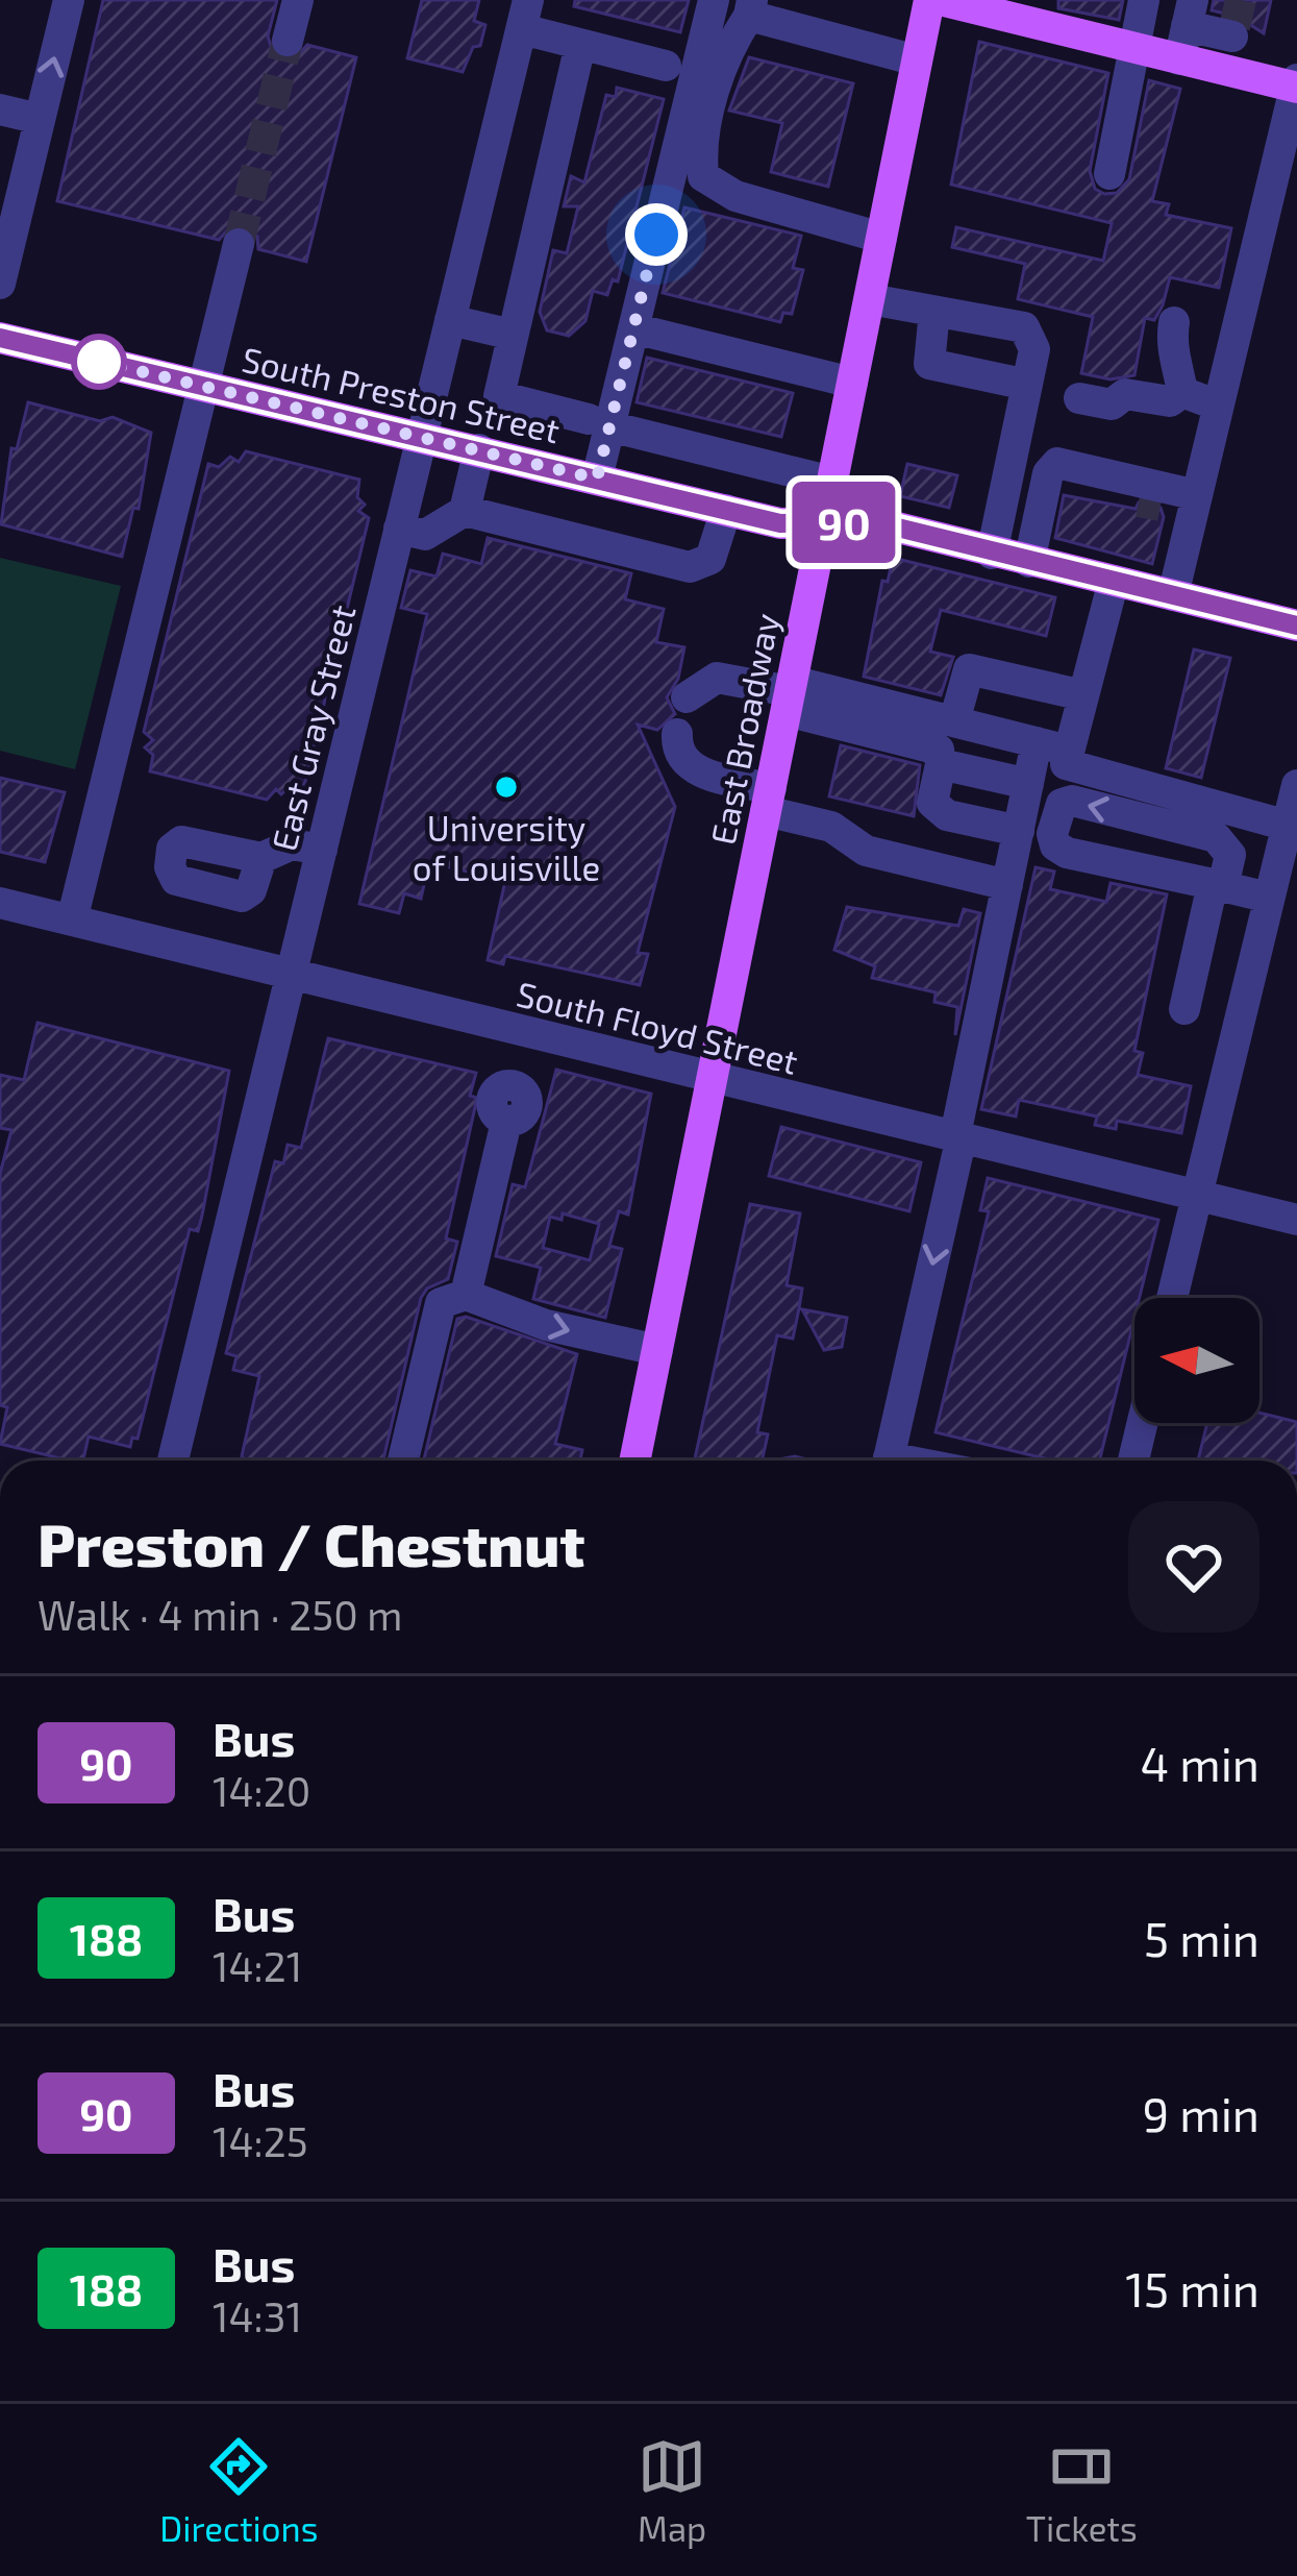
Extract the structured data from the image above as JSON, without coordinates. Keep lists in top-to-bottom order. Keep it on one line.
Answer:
{"streets":{"main road":["South Preston Street","East Broadway"],"street":["East Gray Street","South Floyd Street"]},"crossings":[["South Preston Street","East Gray Street"],["South Preston Street","East Broadway"],["East Gray Street","South Floyd Street"],["East Broadway","South Floyd Street"]],"places":["University of Louisville"],"lines":["bus line 90"],"north":"left","page":{"on_map":"90","heading":["Preston / Chestnut","Walk · 4 min · 250 m"],"list":[{"mark":"90","name":"Bus","note":"14:20","value":"4 min"},{"mark":"188","name":"Bus","note":"14:21","value":"5 min"},{"mark":"90","name":"Bus","note":"14:25","value":"9 min"},{"mark":"188","name":"Bus","note":"14:31","value":"15 min"}],"tabs":["Directions","Map","Tickets"]}}
